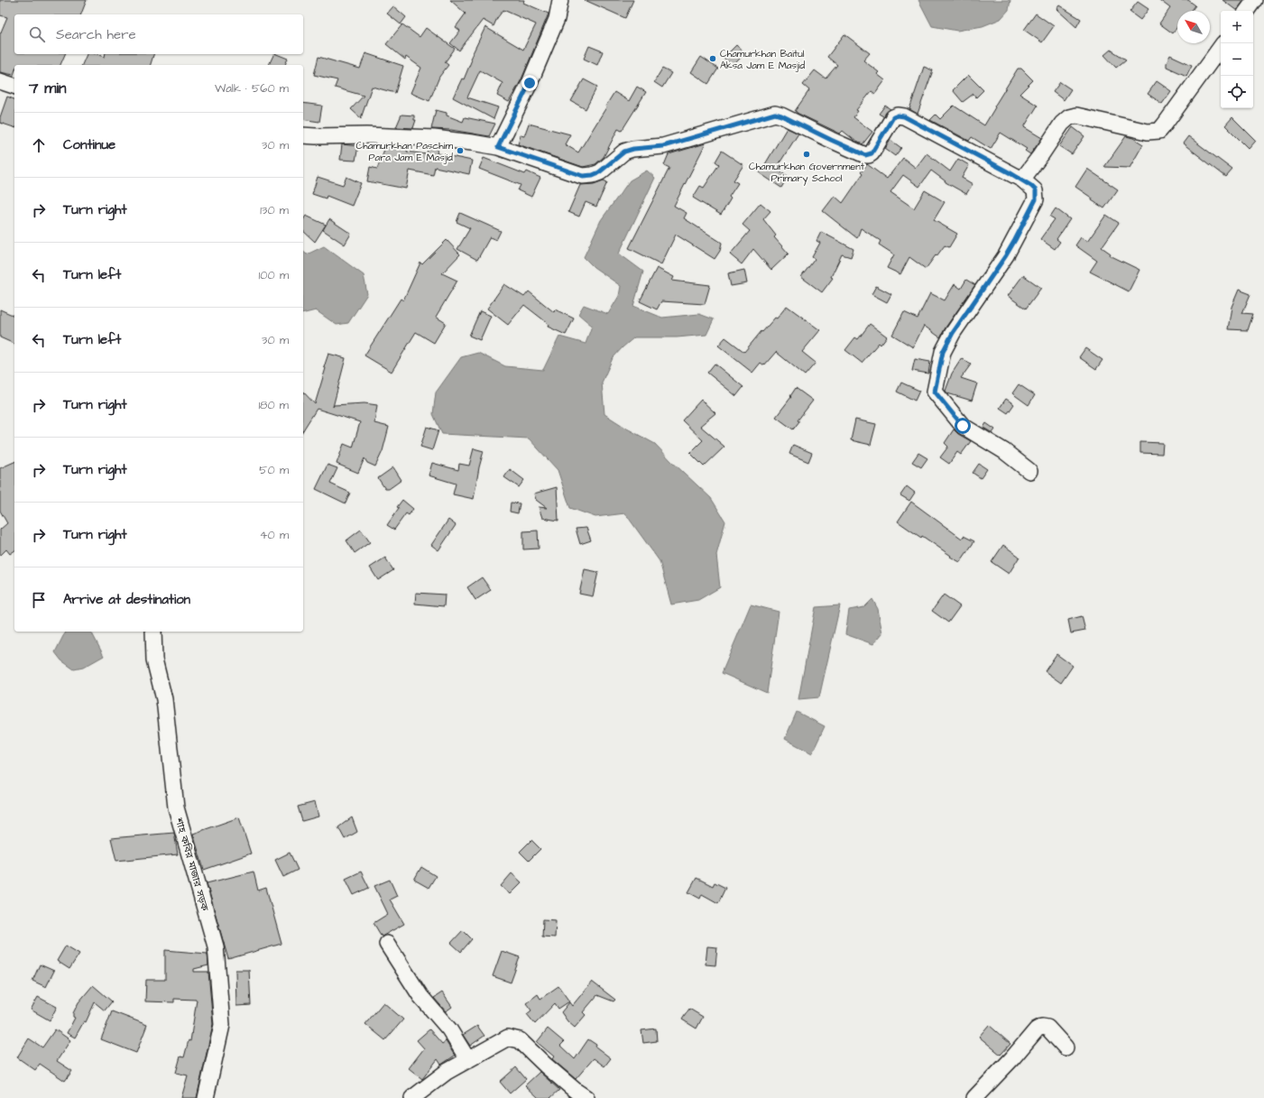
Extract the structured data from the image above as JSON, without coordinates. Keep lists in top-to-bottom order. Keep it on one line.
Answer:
{"streets":{"street":["শাহ কবির মাজার সড়ক"]},"places":["Chamurkhan Baitul Aksa Jam E Masjid","Chamurkhan Paschim Para Jam E Masjid","Chamurkhan Government Primary School"],"north":"top left","page":{"map_buttons":["+","−"],"search":"Search here","heading":["7 min","Walk · 560 m"],"list":[["Continue","30 m"],["Turn right","130 m"],["Turn left","100 m"],["Turn left","30 m"],["Turn right","180 m"],["Turn right","50 m"],["Turn right","40 m"],"Arrive at destination"]}}
